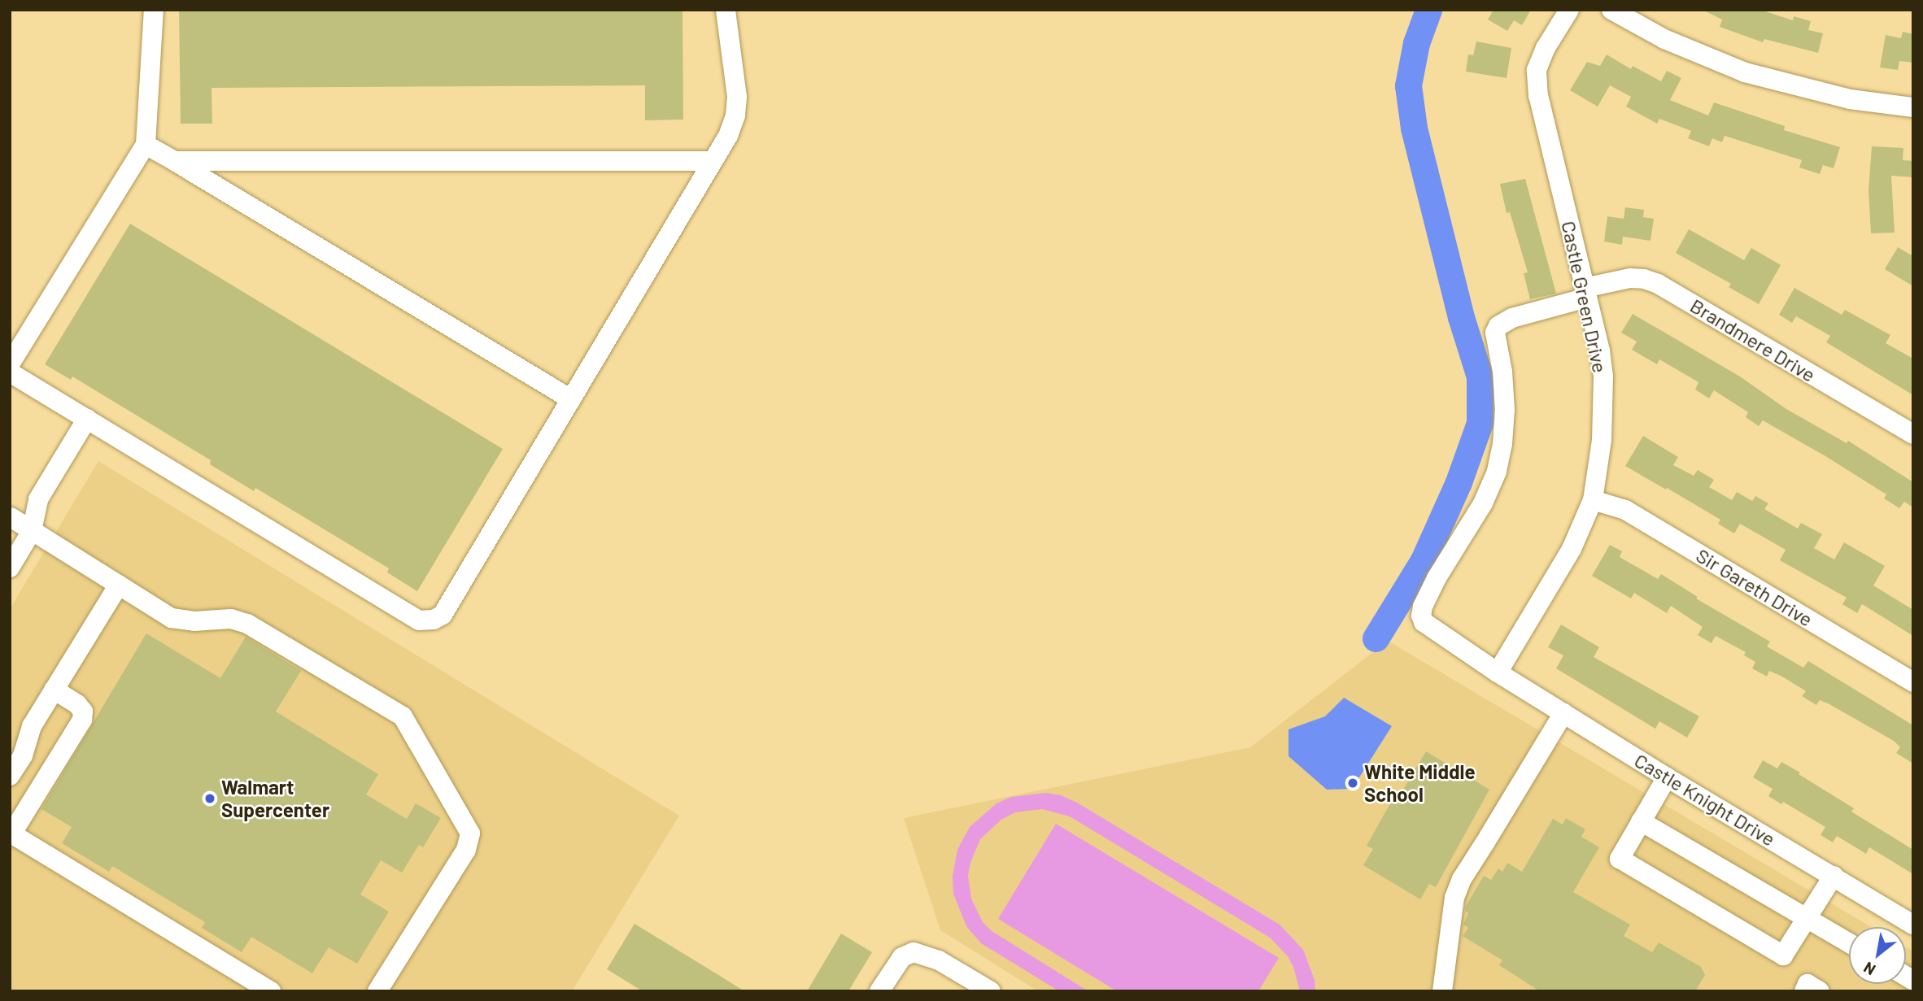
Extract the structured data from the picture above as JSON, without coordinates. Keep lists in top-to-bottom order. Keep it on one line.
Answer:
{"streets":{"street":["Castle Green Drive","Brandmere Drive","Sir Gareth Drive","Castle Knight Drive"]},"crossings":[["Castle Green Drive","Brandmere Drive"],["Castle Green Drive","Sir Gareth Drive"],["Castle Green Drive","Castle Knight Drive"],["Brandmere Drive","Castle Knight Drive"]],"places":["White Middle School","Walmart Supercenter"],"north":"bottom left"}
